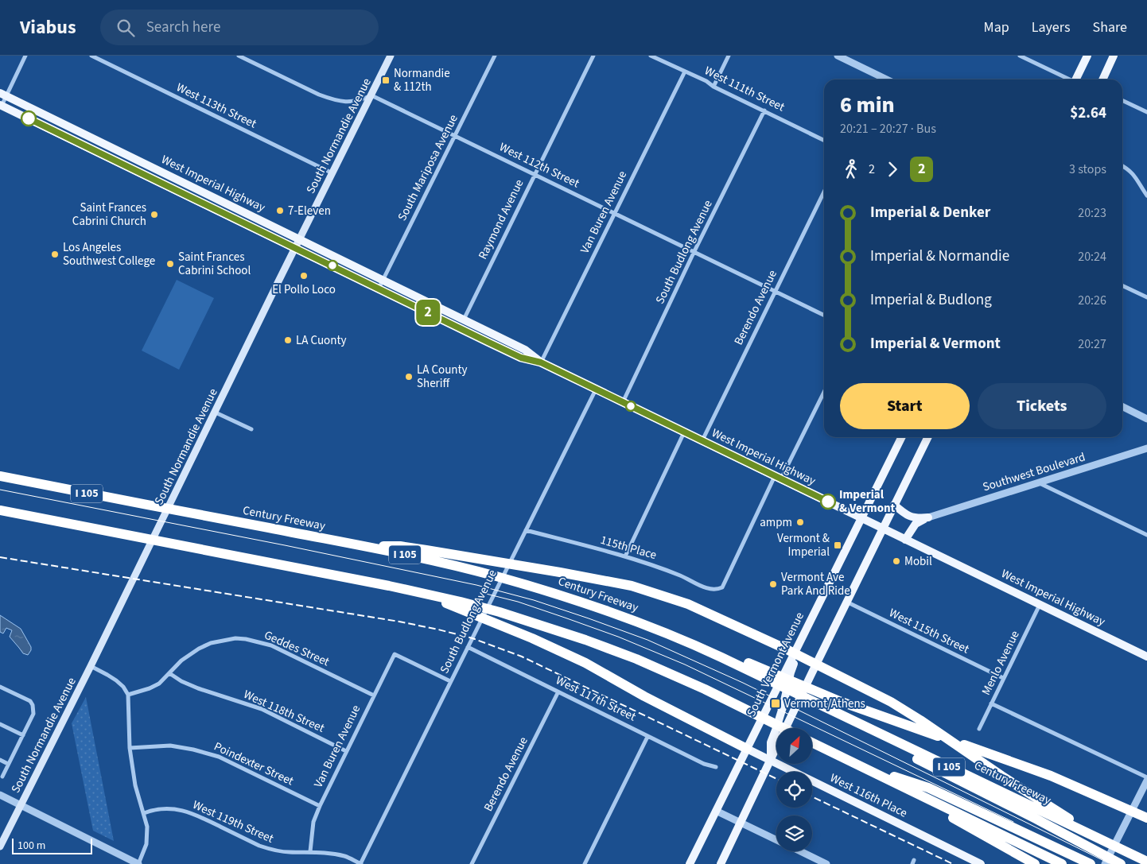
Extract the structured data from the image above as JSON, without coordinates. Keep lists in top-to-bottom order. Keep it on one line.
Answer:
{"streets":{"highway":["I 105","Century Freeway"],"main road":["South Normandie Avenue","West Imperial Highway","South Vermont Avenue","West 116th Place"],"street":["West 111th Street","West 113th Street","West 112th Street","South Mariposa Avenue","Van Buren Avenue","Raymond Avenue","South Budlong Avenue","Berendo Avenue","Southwest Boulevard","115th Place","West 115th Street","Geddes Street","Menlo Avenue","West 117th Street","West 118th Street","Poindexter Street","West 119th Street"]},"crossings":[["West 111th Street","Van Buren Avenue"],["West 111th Street","South Budlong Avenue"],["West 113th Street","South Normandie Avenue"],["South Normandie Avenue","West 112th Street"],["South Normandie Avenue","West Imperial Highway"],["West 112th Street","South Mariposa Avenue"],["West 112th Street","Van Buren Avenue"],["West 112th Street","Raymond Avenue"],["West 112th Street","South Budlong Avenue"],["West 112th Street","Berendo Avenue"],["South Mariposa Avenue","West Imperial Highway"],["West Imperial Highway","Van Buren Avenue"],["West Imperial Highway","Raymond Avenue"],["West Imperial Highway","South Budlong Avenue"],["West Imperial Highway","Berendo Avenue"],["West Imperial Highway","115th Place"],["West Imperial Highway","Menlo Avenue"],["West Imperial Highway","South Vermont Avenue"],["Van Buren Avenue","South Budlong Avenue"],["Van Buren Avenue","Geddes Street"],["Van Buren Avenue","West 118th Street"],["Van Buren Avenue","Poindexter Street"],["Van Buren Avenue","West 119th Street"],["South Budlong Avenue","115th Place"],["South Budlong Avenue","West 117th Street"],["South Budlong Avenue","West 119th Street"],["Berendo Avenue","West 117th Street"],["West 115th Street","Menlo Avenue"],["Geddes Street","West 118th Street"],["South Vermont Avenue","West 116th Place"]],"places":{"transit":["Normandie & 112th","Vermont & Imperial","Vermont/Athens"],"other":["7-Eleven","Saint Frances Cabrini Church","Los Angeles Southwest College","Saint Frances Cabrini School","El Pollo Loco","LA Cuonty","LA County Sheriff","Imperial & Vermont","ampm","Mobil","Vermont Ave Park And Ride"]},"lines":["bus line 2"],"scale_bar":"100 m","north":"top right","page":{"header":"Viabus","search":"Search here","nav":["Map","Layers","Share"],"on_map":"2","heading":["6 min","20:21 – 20:27 · Bus","$2.64"],"legs":["2","2","3 stops"],"list":[{"name":"Imperial & Denker","value":"20:23"},{"name":"Imperial & Normandie","value":"20:24"},{"name":"Imperial & Budlong","value":"20:26"},{"name":"Imperial & Vermont","value":"20:27"}],"buttons":["Start","Tickets"],"scale":"100 m"}}
